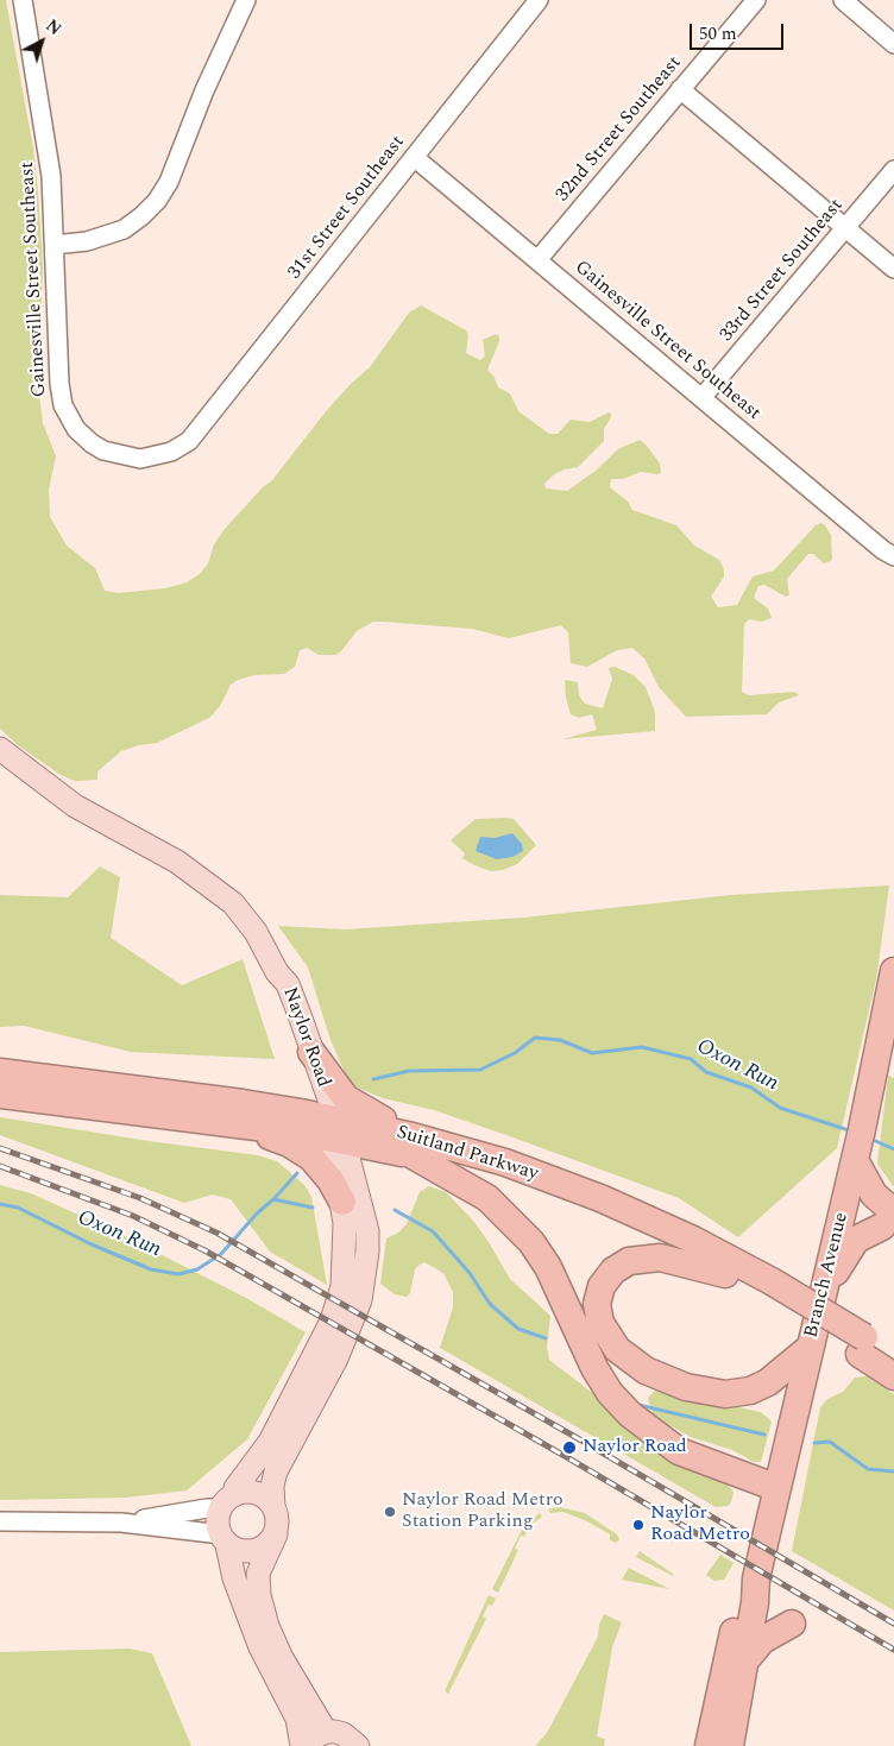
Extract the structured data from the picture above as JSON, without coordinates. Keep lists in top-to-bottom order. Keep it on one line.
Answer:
{"streets":{"highway":["Suitland Parkway","Branch Avenue"],"main road":["Naylor Road"],"street":["32nd Street Southeast","31st Street Southeast","33rd Street Southeast","Gainesville Street Southeast"]},"crossings":[["32nd Street Southeast","Gainesville Street Southeast"],["31st Street Southeast","Gainesville Street Southeast"],["33rd Street Southeast","Gainesville Street Southeast"],["Naylor Road","Suitland Parkway"]],"water":["Oxon Run"],"places":["Naylor Road","Naylor Road Metro Station Parking","Naylor Road Metro"],"scale_bar":"50 m","north":"top right"}
